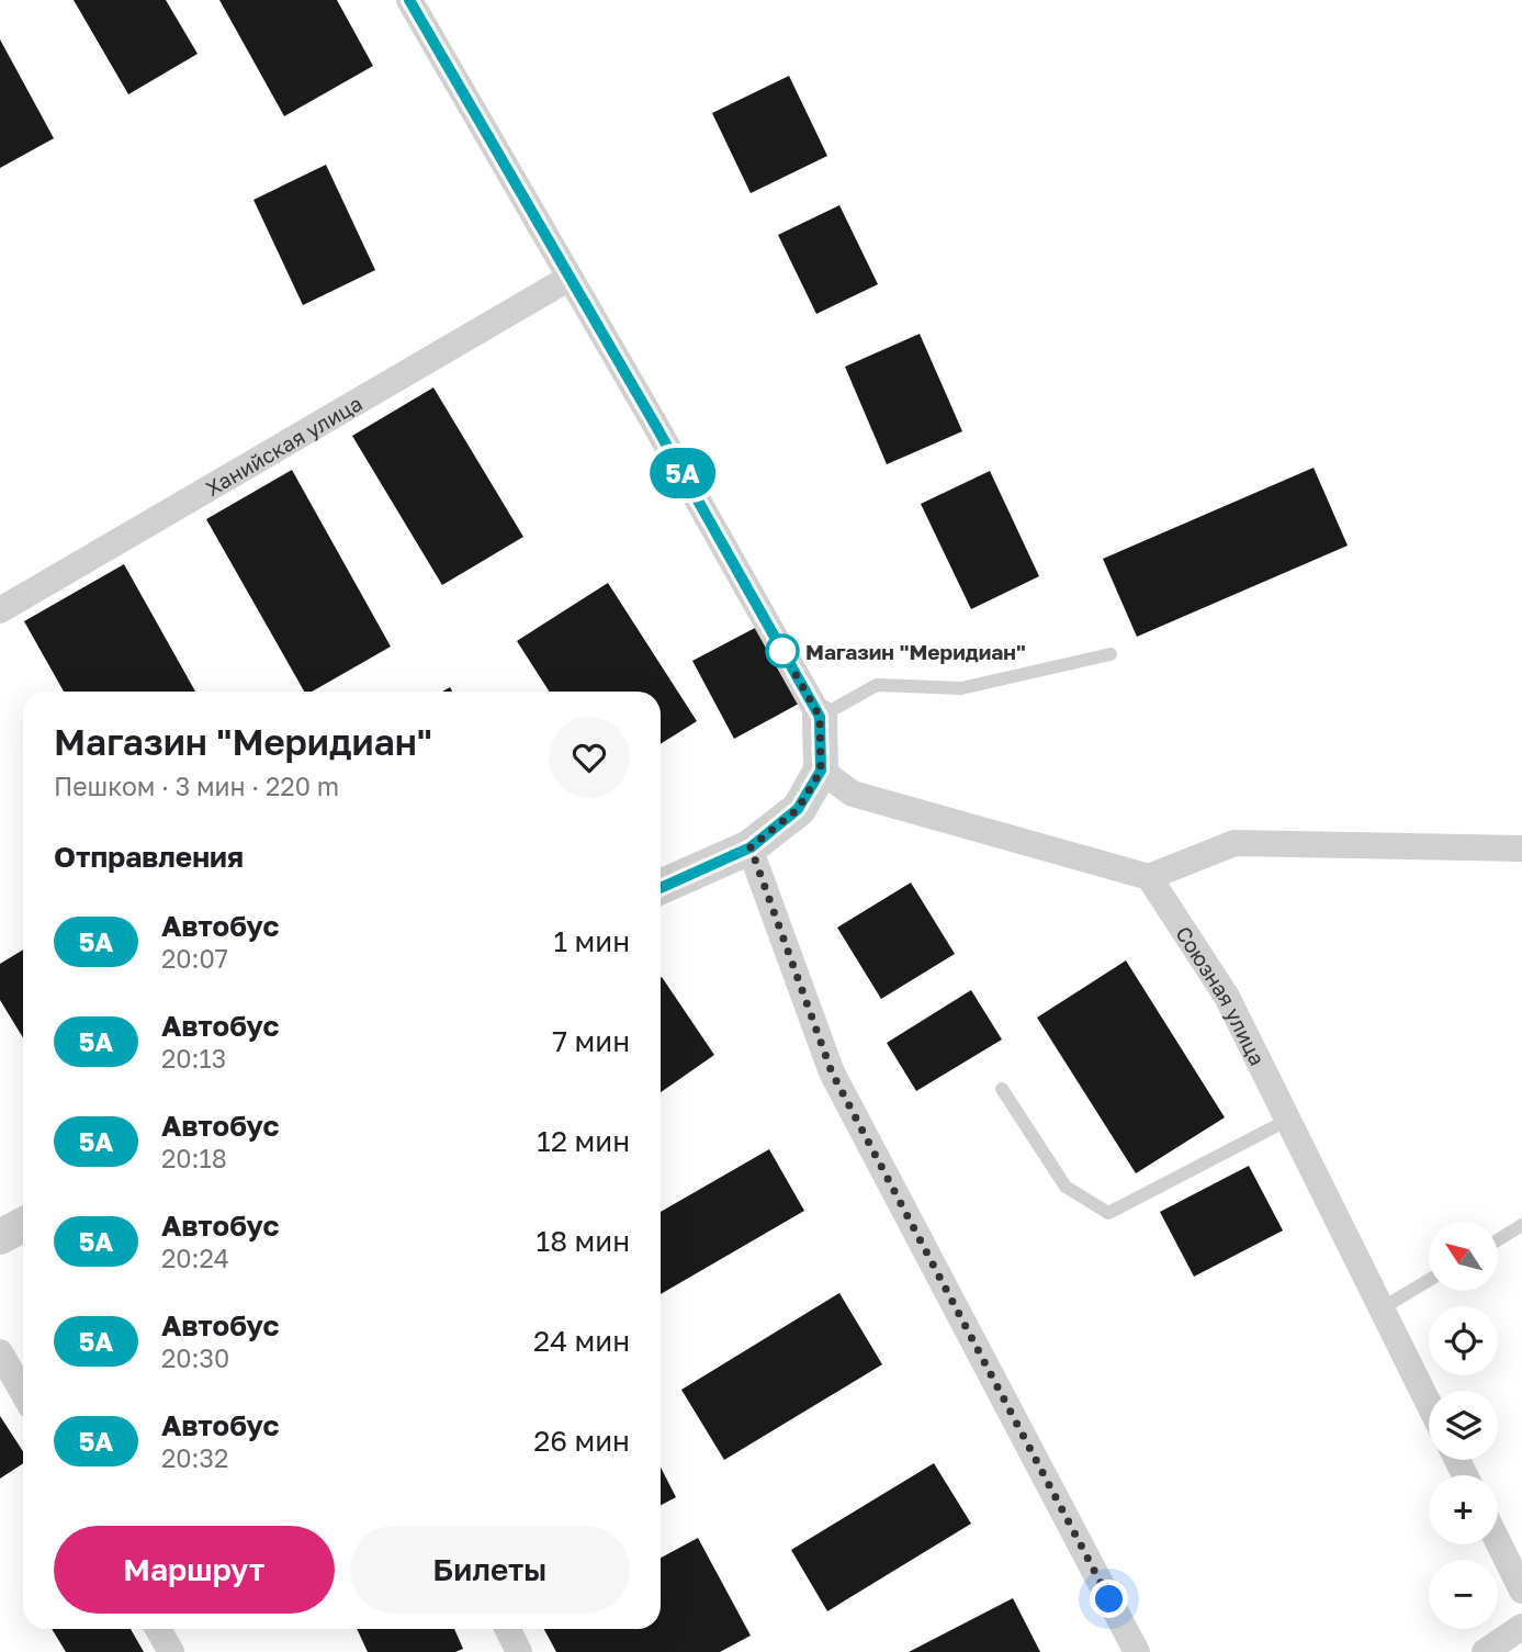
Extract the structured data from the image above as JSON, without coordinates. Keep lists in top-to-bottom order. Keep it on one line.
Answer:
{"streets":{"street":["Ханийская улица","Союзная улица"]},"places":["Магазин \"Меридиан\""],"lines":["bus line 5А"],"north":"top left","page":{"on_map":"5А","heading":[["Магазин \"Меридиан\"","Пешком · 3 мин · 220 m"],"Отправления"],"list":[{"mark":"5А","name":"Автобус","note":"20:07","value":"1 мин"},{"mark":"5А","name":"Автобус","note":"20:13","value":"7 мин"},{"mark":"5А","name":"Автобус","note":"20:18","value":"12 мин"},{"mark":"5А","name":"Автобус","note":"20:24","value":"18 мин"},{"mark":"5А","name":"Автобус","note":"20:30","value":"24 мин"},{"mark":"5А","name":"Автобус","note":"20:32","value":"26 мин"}],"map_buttons":["+","−"],"buttons":["Маршрут","Билеты"]}}
